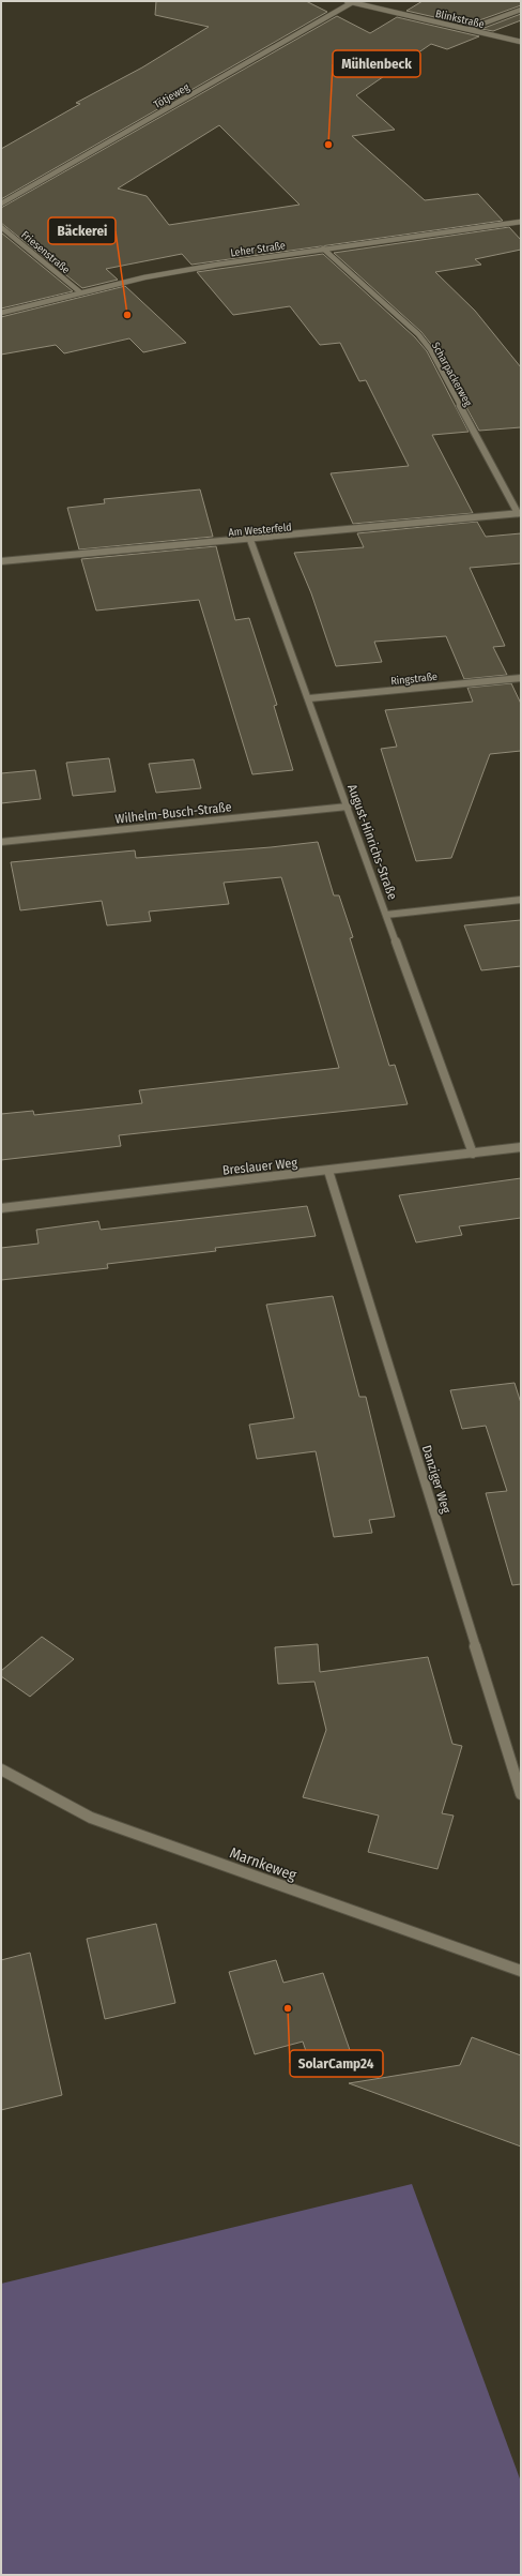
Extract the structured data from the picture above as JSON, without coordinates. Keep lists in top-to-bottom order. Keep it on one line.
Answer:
{"streets":{"street":["Blinkstraße","Tötjeweg","Leher Straße","Friesenstraße","Scharpackerweg","Am Westerfeld","Ringstraße","Wilhelm-Busch-Straße","August-Hinrichs-Straße","Breslauer Weg","Danziger Weg","Marnkeweg"]},"crossings":[["Blinkstraße","Tötjeweg"],["Leher Straße","Friesenstraße"],["Leher Straße","Scharpackerweg"],["Scharpackerweg","Am Westerfeld"],["Am Westerfeld","August-Hinrichs-Straße"],["Ringstraße","August-Hinrichs-Straße"],["Wilhelm-Busch-Straße","August-Hinrichs-Straße"],["August-Hinrichs-Straße","Breslauer Weg"],["Breslauer Weg","Danziger Weg"]],"places":["Mühlenbeck","Bäckerei","SolarCamp24"]}
